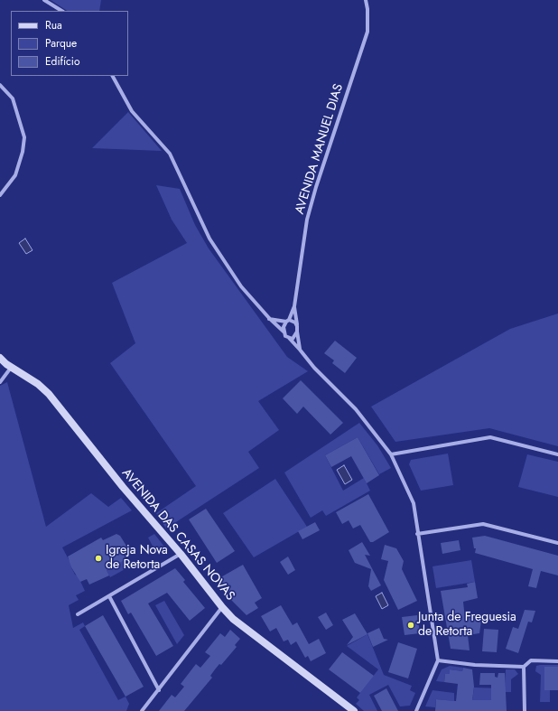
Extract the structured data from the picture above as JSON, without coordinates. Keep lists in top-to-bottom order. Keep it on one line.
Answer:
{"streets":{"street":["AVENIDA MANUEL DIAS","AVENIDA DAS CASAS NOVAS"]},"places":["Igreja Nova de Retorta","Junta de Freguesia de Retorta"],"legend":["Rua","Parque","Edifício"]}
